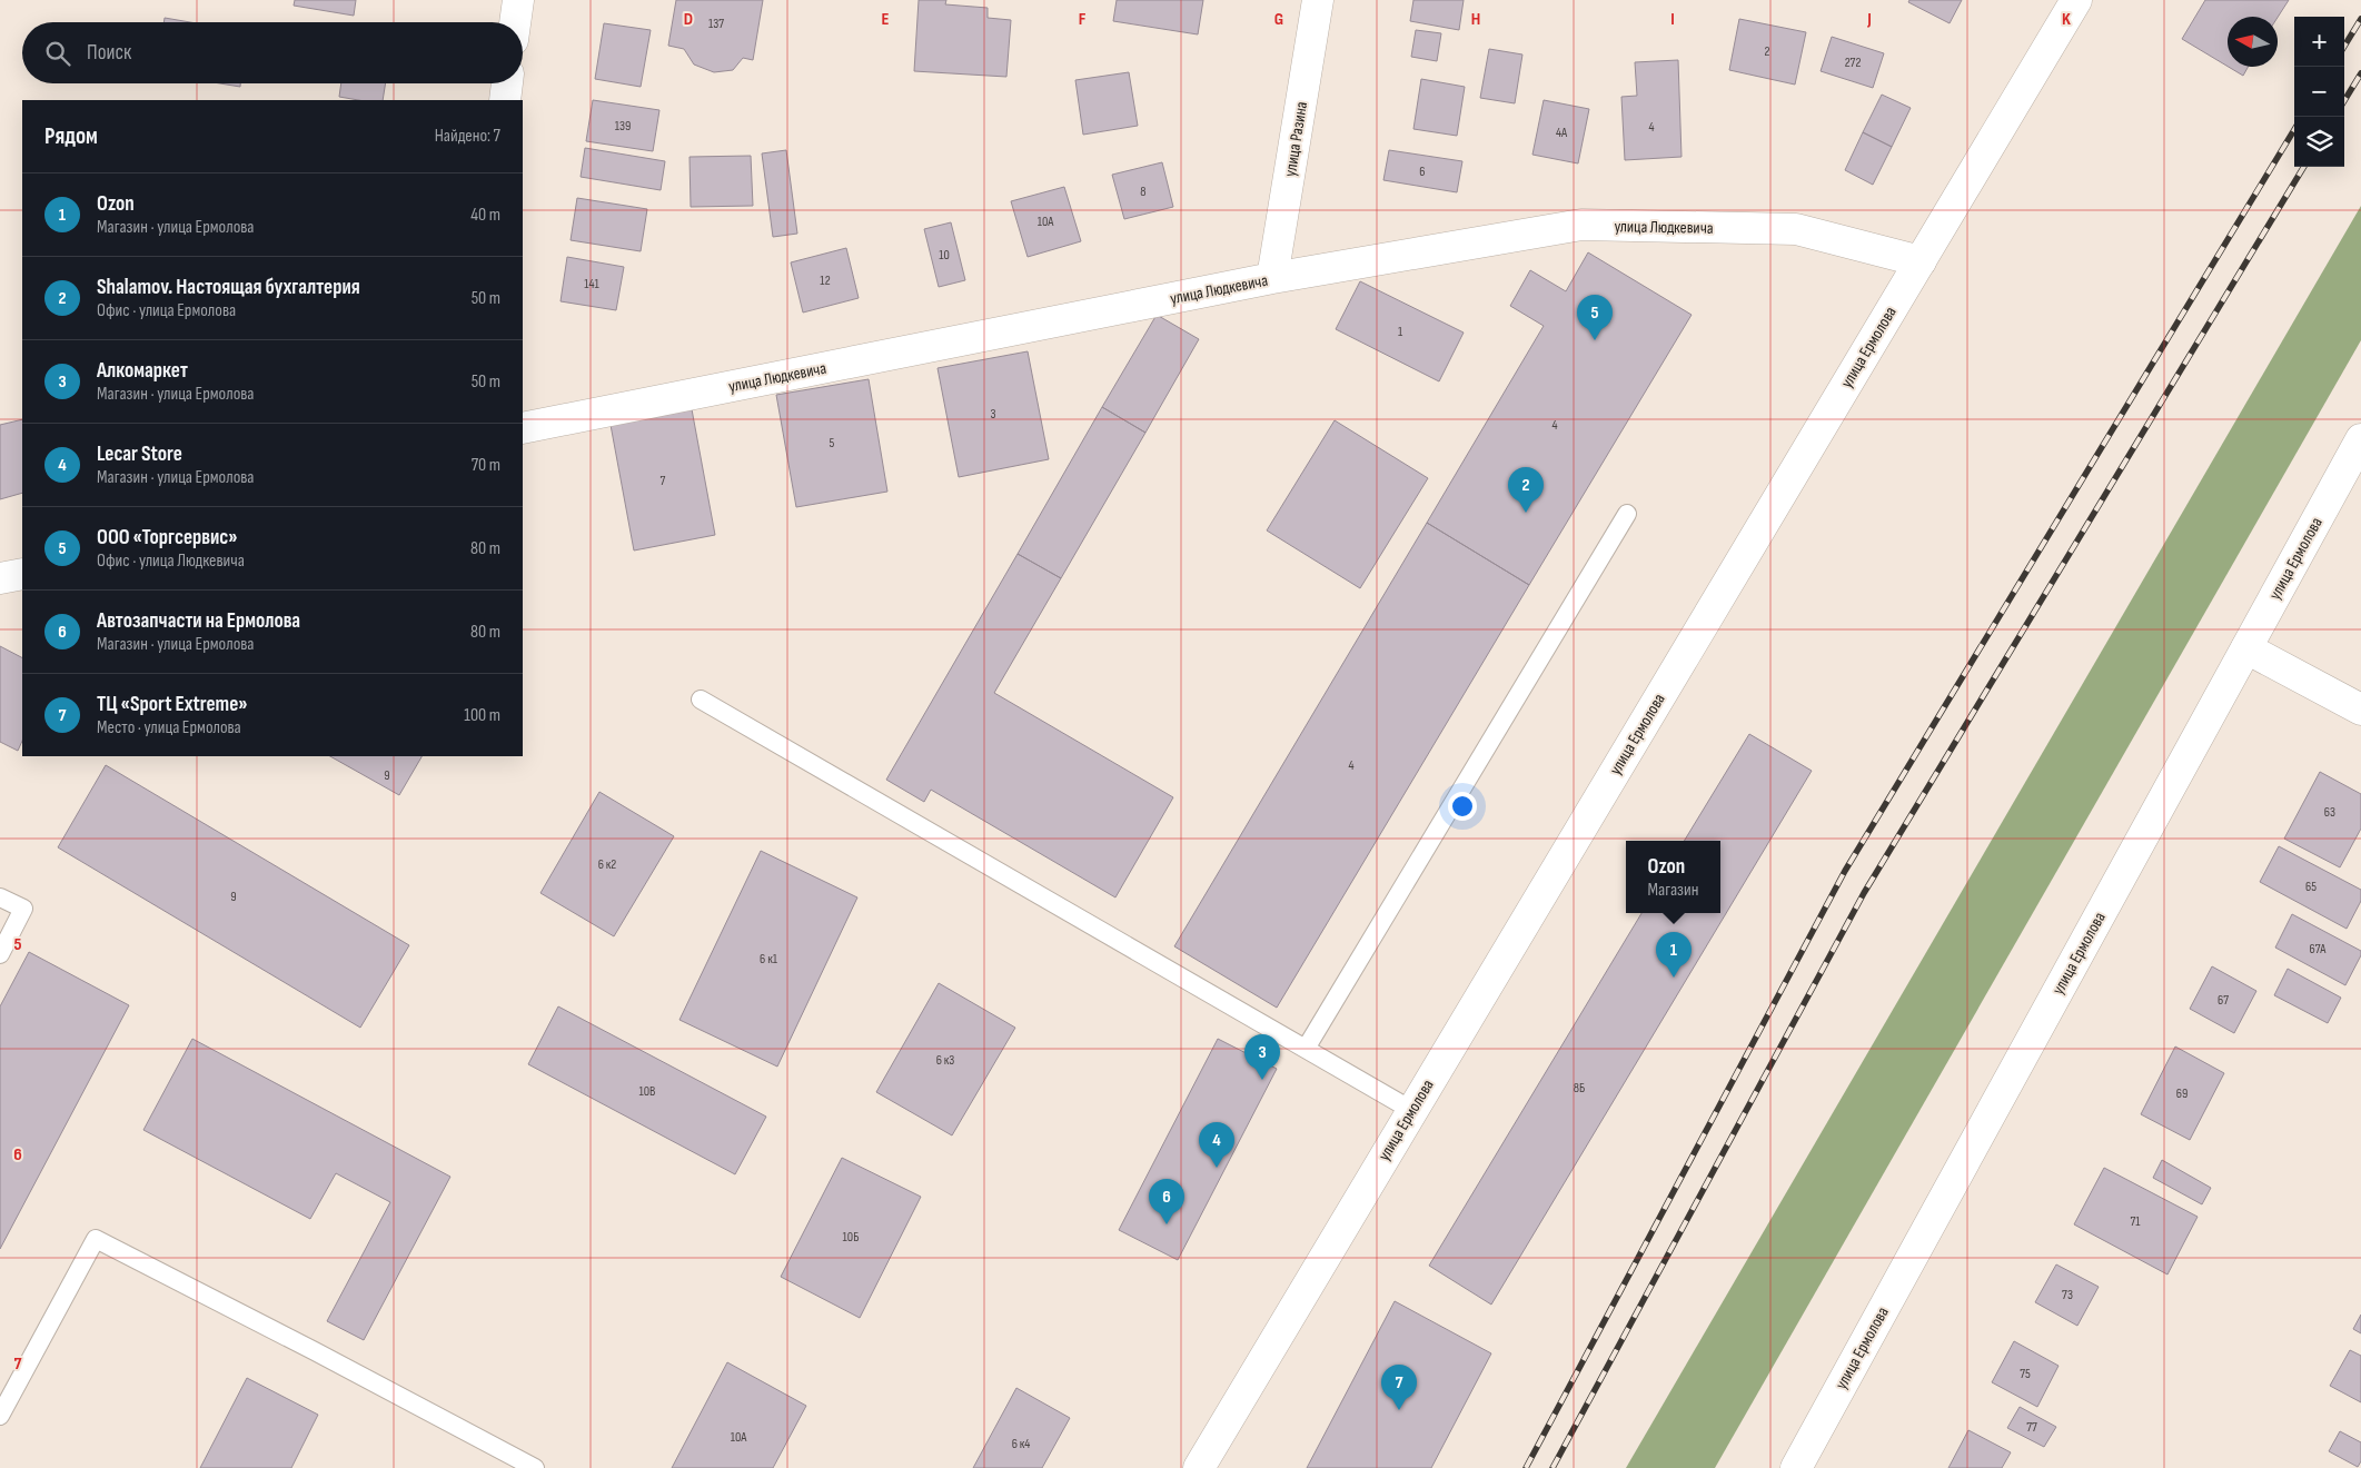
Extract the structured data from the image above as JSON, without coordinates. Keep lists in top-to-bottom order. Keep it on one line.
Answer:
{"streets":{"street":["улица Разина","улица Людкевича","улица Ермолова"]},"crossings":[["улица Разина","улица Людкевича"],["улица Людкевича","улица Ермолова"]],"house_numbers":["137","2","272","139","4","4А","6","8","10А","10","12","141","1","3","4","5","7","4","9","63","6 к2","65","9","67А","6 к1","67","6 к3","8Б","10В","69","71","10Б","73","75","77","10А","6 к4"],"north":"left","page":{"map_buttons":["+","−"],"search":"Поиск","heading":["Рядом","Найдено: 7"],"list":[{"mark":"1","name":"Ozon","note":"Магазин · улица Ермолова","value":"40 m"},{"mark":"2","name":"Shalamov. Настоящая бухгалтерия","note":"Офис · улица Ермолова","value":"50 m"},{"mark":"3","name":"Алкомаркет","note":"Магазин · улица Ермолова","value":"50 m"},{"mark":"4","name":"Lecar Store","note":"Магазин · улица Ермолова","value":"70 m"},{"mark":"5","name":"ООО «Торгсервис»","note":"Офис · улица Людкевича","value":"80 m"},{"mark":"6","name":"Автозапчасти на Ермолова","note":"Магазин · улица Ермолова","value":"80 m"},{"mark":"7","name":"ТЦ «Sport Extreme»","note":"Место · улица Ермолова","value":"100 m"}],"pins":["5","2","1","3","4","6","7"],"popup":["Ozon","Магазин"]},"grid":{"columns":["D","E","F","G","H","I","J","K"],"rows":["5","6","7"]}}
